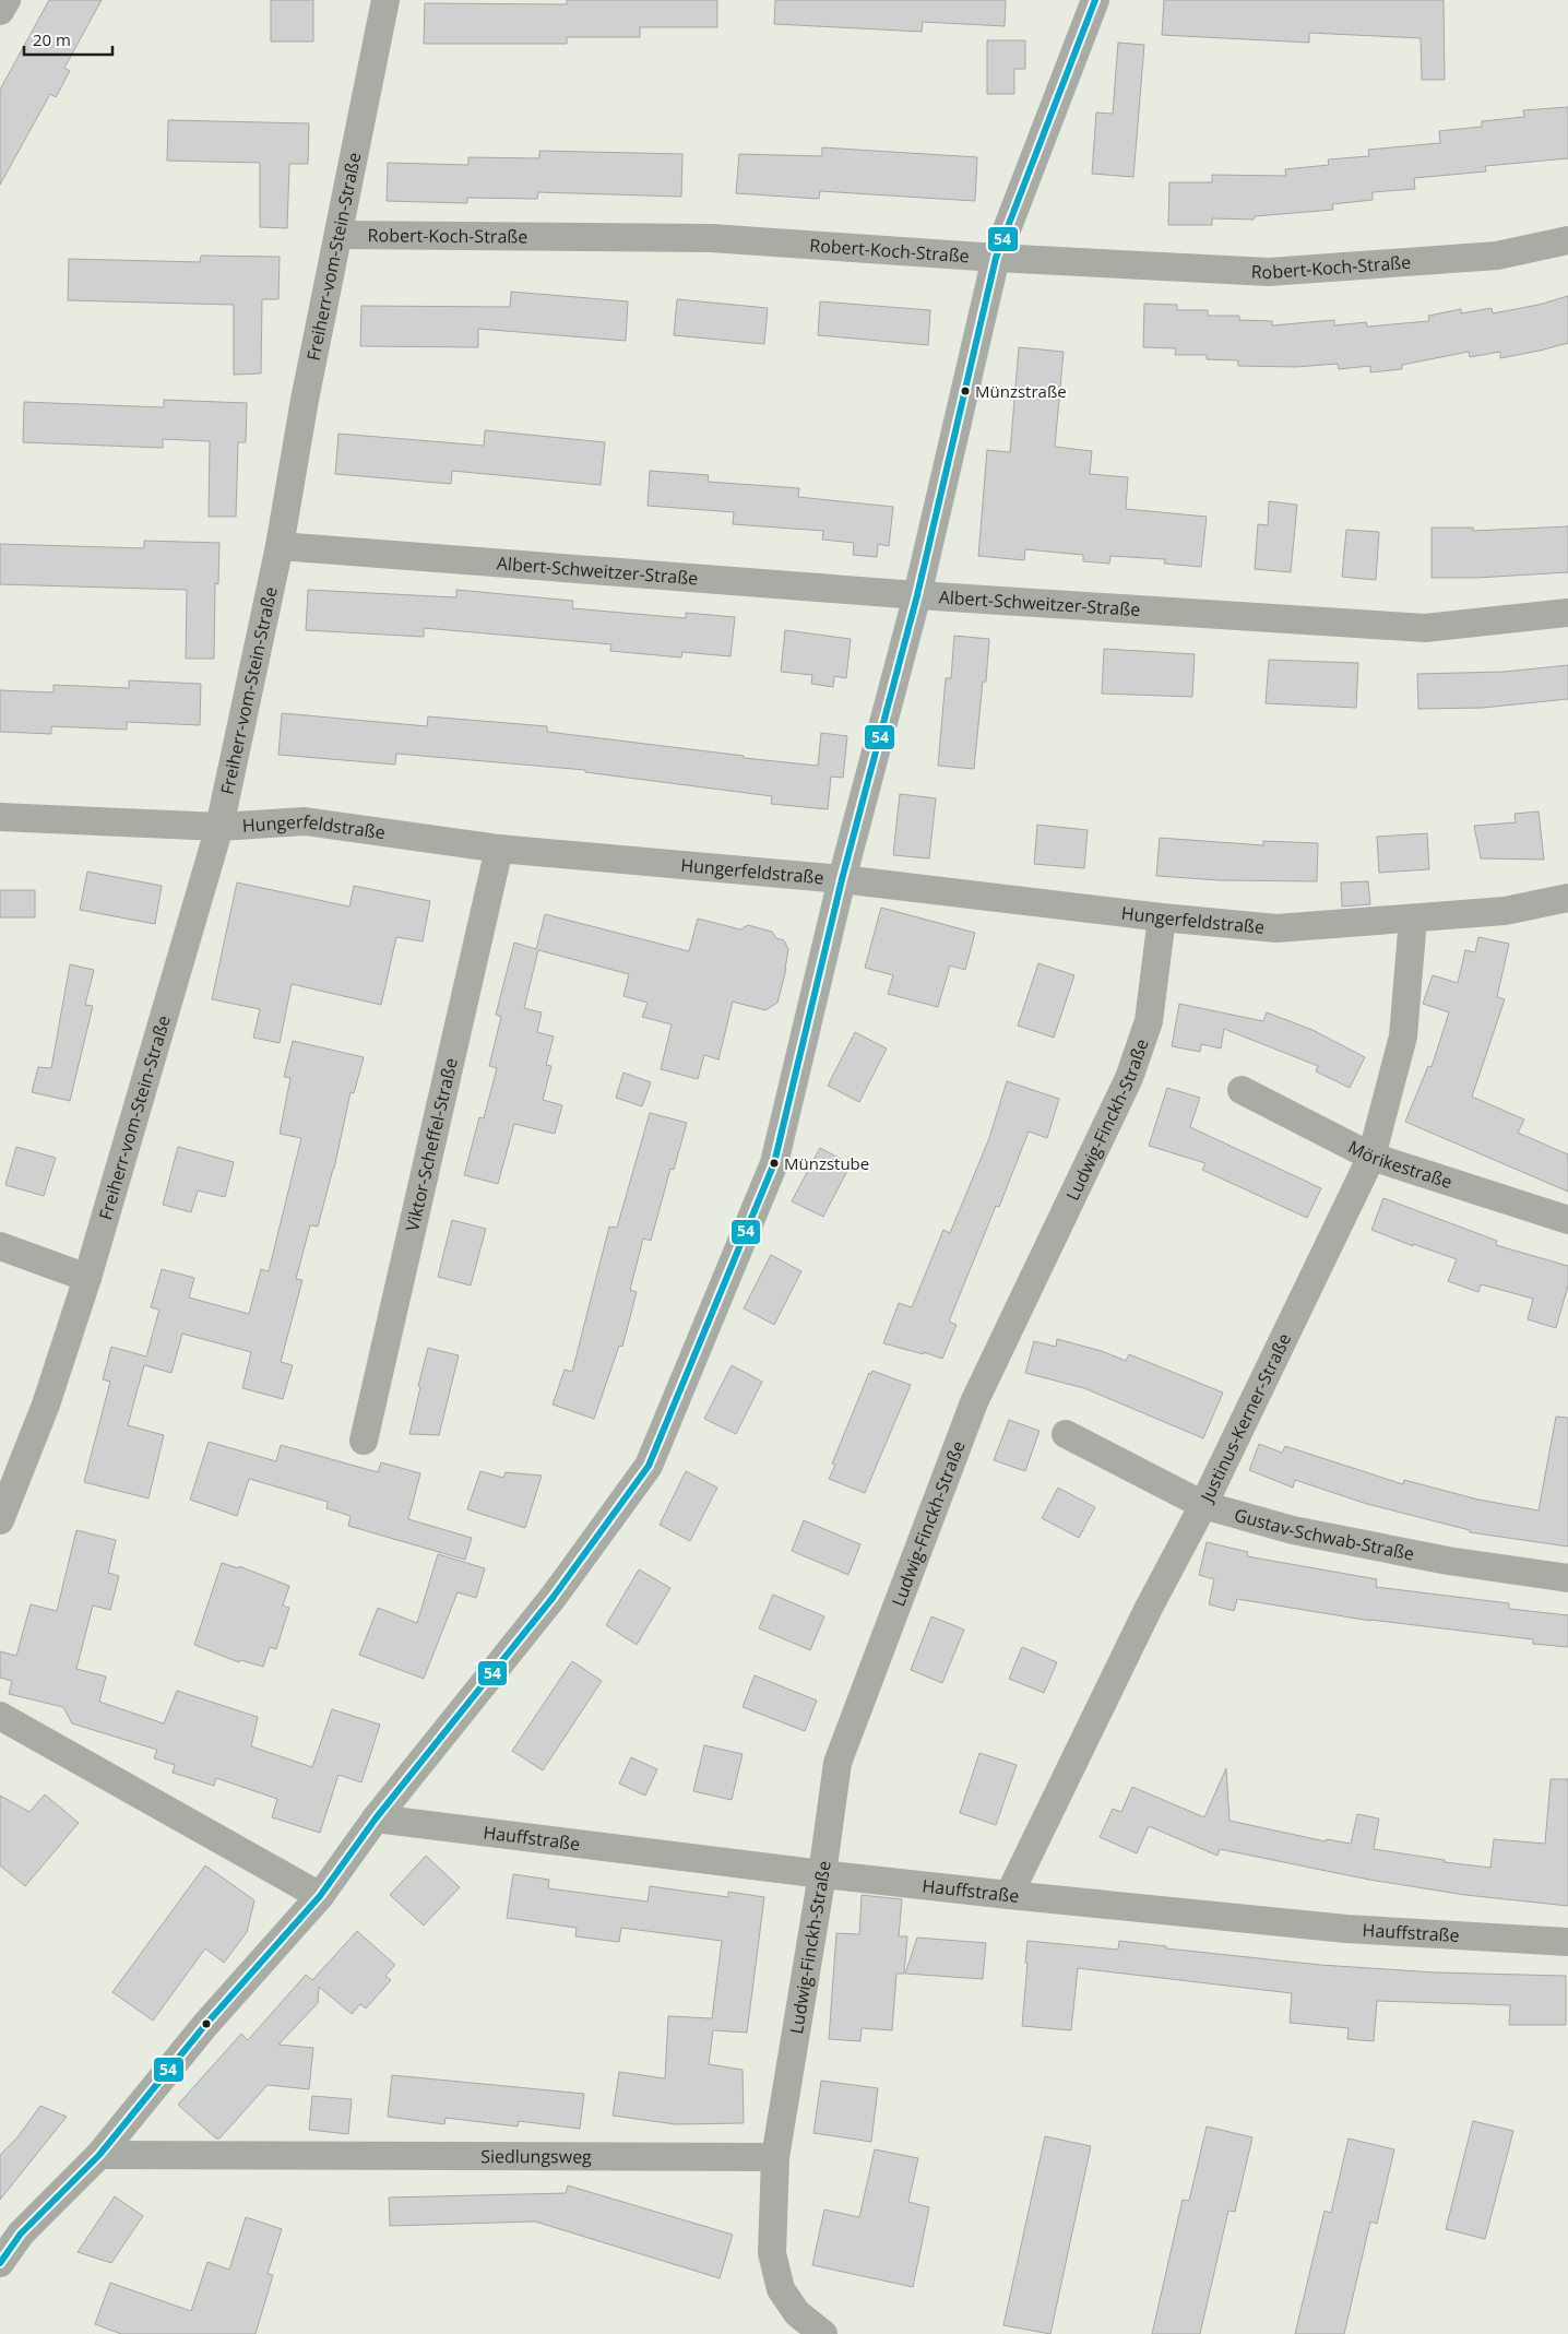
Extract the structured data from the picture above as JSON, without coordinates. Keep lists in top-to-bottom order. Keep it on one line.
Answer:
{"streets":{"street":["Robert-Koch-Straße","Freiherr-vom-Stein-Straße","Albert-Schweitzer-Straße","Hungerfeldstraße","Ludwig-Finckh-Straße","Viktor-Scheffel-Straße","Mörikestraße","Justinus-Kerner-Straße","Gustav-Schwab-Straße","Hauffstraße","Siedlungsweg"]},"crossings":[["Robert-Koch-Straße","Freiherr-vom-Stein-Straße"],["Freiherr-vom-Stein-Straße","Albert-Schweitzer-Straße"],["Freiherr-vom-Stein-Straße","Hungerfeldstraße"],["Hungerfeldstraße","Ludwig-Finckh-Straße"],["Hungerfeldstraße","Viktor-Scheffel-Straße"],["Hungerfeldstraße","Justinus-Kerner-Straße"],["Ludwig-Finckh-Straße","Hauffstraße"],["Ludwig-Finckh-Straße","Siedlungsweg"],["Mörikestraße","Justinus-Kerner-Straße"],["Justinus-Kerner-Straße","Gustav-Schwab-Straße"],["Justinus-Kerner-Straße","Hauffstraße"]],"places":["Münzstraße","Münzstube"],"lines":["transit line 54"],"scale_bar":"20 m"}
